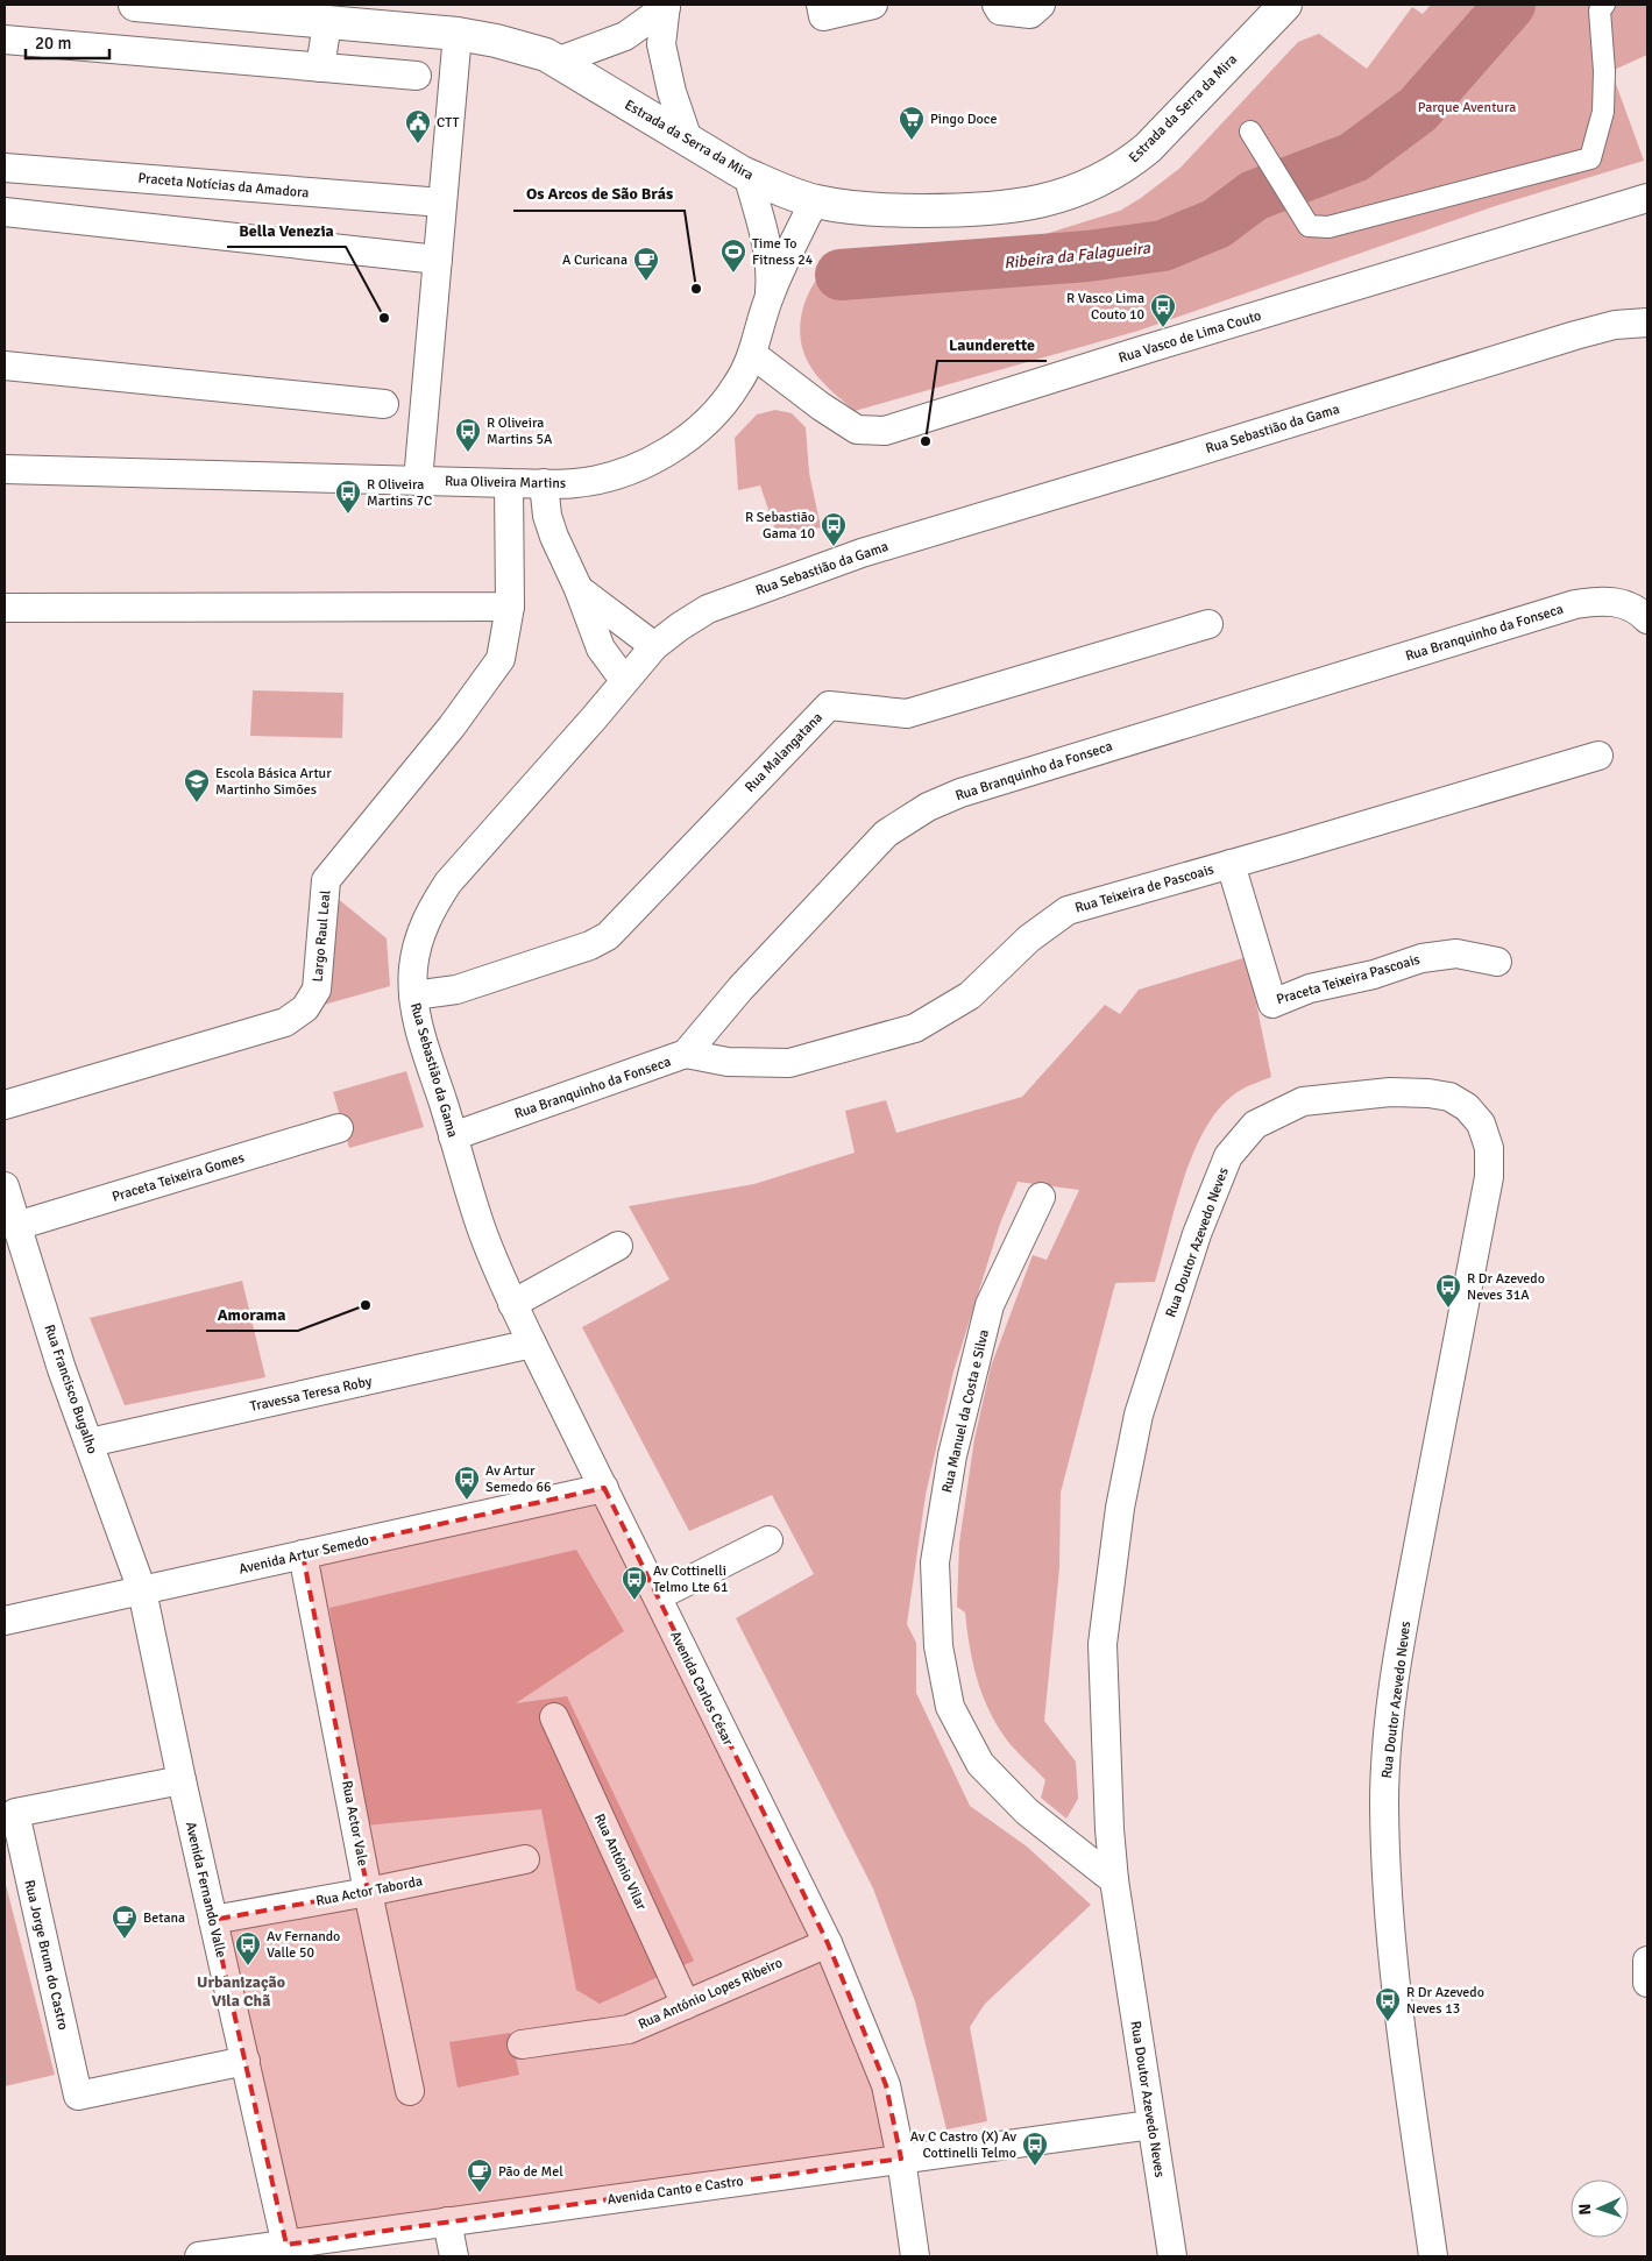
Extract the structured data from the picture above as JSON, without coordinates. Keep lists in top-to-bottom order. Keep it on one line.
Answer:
{"streets":{"street":["Estrada da Serra da Mira","Praceta Notícias da Amadora","Rua Vasco de Lima Couto","Rua Sebastião da Gama","Rua Oliveira Martins","Rua Branquinho da Fonseca","Rua Malangatana","Rua Teixeira de Pascoais","Largo Raul Leal","Praceta Teixeira Pascoais","Praceta Teixeira Gomes","Rua Doutor Azevedo Neves","Rua Francisco Bugalho","Travessa Teresa Roby","Rua Manuel da Costa e Silva","Avenida Artur Semedo","Avenida Carlos César","Rua Actor Vale","Rua António Vilar","Avenida Fernando Valle","Rua Actor Taborda","Rua Jorge Brum do Castro","Rua António Lopes Ribeiro","Avenida Canto e Castro"]},"crossings":[["Estrada da Serra da Mira","Rua Oliveira Martins"],["Rua Vasco de Lima Couto","Rua Oliveira Martins"],["Rua Sebastião da Gama","Rua Branquinho da Fonseca"],["Rua Sebastião da Gama","Rua Malangatana"],["Rua Sebastião da Gama","Avenida Carlos César"],["Rua Oliveira Martins","Largo Raul Leal"],["Rua Branquinho da Fonseca","Rua Teixeira de Pascoais"],["Rua Teixeira de Pascoais","Praceta Teixeira Pascoais"],["Praceta Teixeira Gomes","Rua Francisco Bugalho"],["Rua Doutor Azevedo Neves","Rua Manuel da Costa e Silva"],["Rua Doutor Azevedo Neves","Avenida Canto e Castro"],["Rua Francisco Bugalho","Travessa Teresa Roby"],["Rua Francisco Bugalho","Avenida Artur Semedo"],["Rua Francisco Bugalho","Avenida Fernando Valle"],["Travessa Teresa Roby","Avenida Carlos César"],["Avenida Artur Semedo","Avenida Carlos César"],["Avenida Artur Semedo","Rua Actor Vale"],["Avenida Artur Semedo","Avenida Fernando Valle"],["Avenida Carlos César","Rua António Lopes Ribeiro"],["Avenida Carlos César","Avenida Canto e Castro"],["Rua Actor Vale","Rua Actor Taborda"],["Rua António Vilar","Rua António Lopes Ribeiro"],["Avenida Fernando Valle","Rua Actor Taborda"],["Avenida Fernando Valle","Rua Jorge Brum do Castro"],["Avenida Fernando Valle","Avenida Canto e Castro"]],"districts":["Urbanização Vila Chã"],"water":["Ribeira da Falagueira"],"parks":["Parque Aventura"],"places":{"supermarket":["Pingo Doce"],"public building":["CTT"],"sports":["Time To Fitness 24"],"cafe":["A Curicana","Betana","Pão de Mel"],"other":["Os Arcos de São Brás","Bella Venezia","Launderette","Amorama"],"bus stop":["R Vasco Lima Couto 10","R Oliveira Martins 5A","R Oliveira Martins 7C","R Sebastião Gama 10","R Dr Azevedo Neves 31A","Av Artur Semedo 66","Av Cottinelli Telmo Lte 61","Av Fernando Valle 50","R Dr Azevedo Neves 13","Av C Castro (X) Av Cottinelli Telmo"],"school or university":["Escola Básica Artur Martinho Simões"]},"scale_bar":"20 m","north":"left"}
